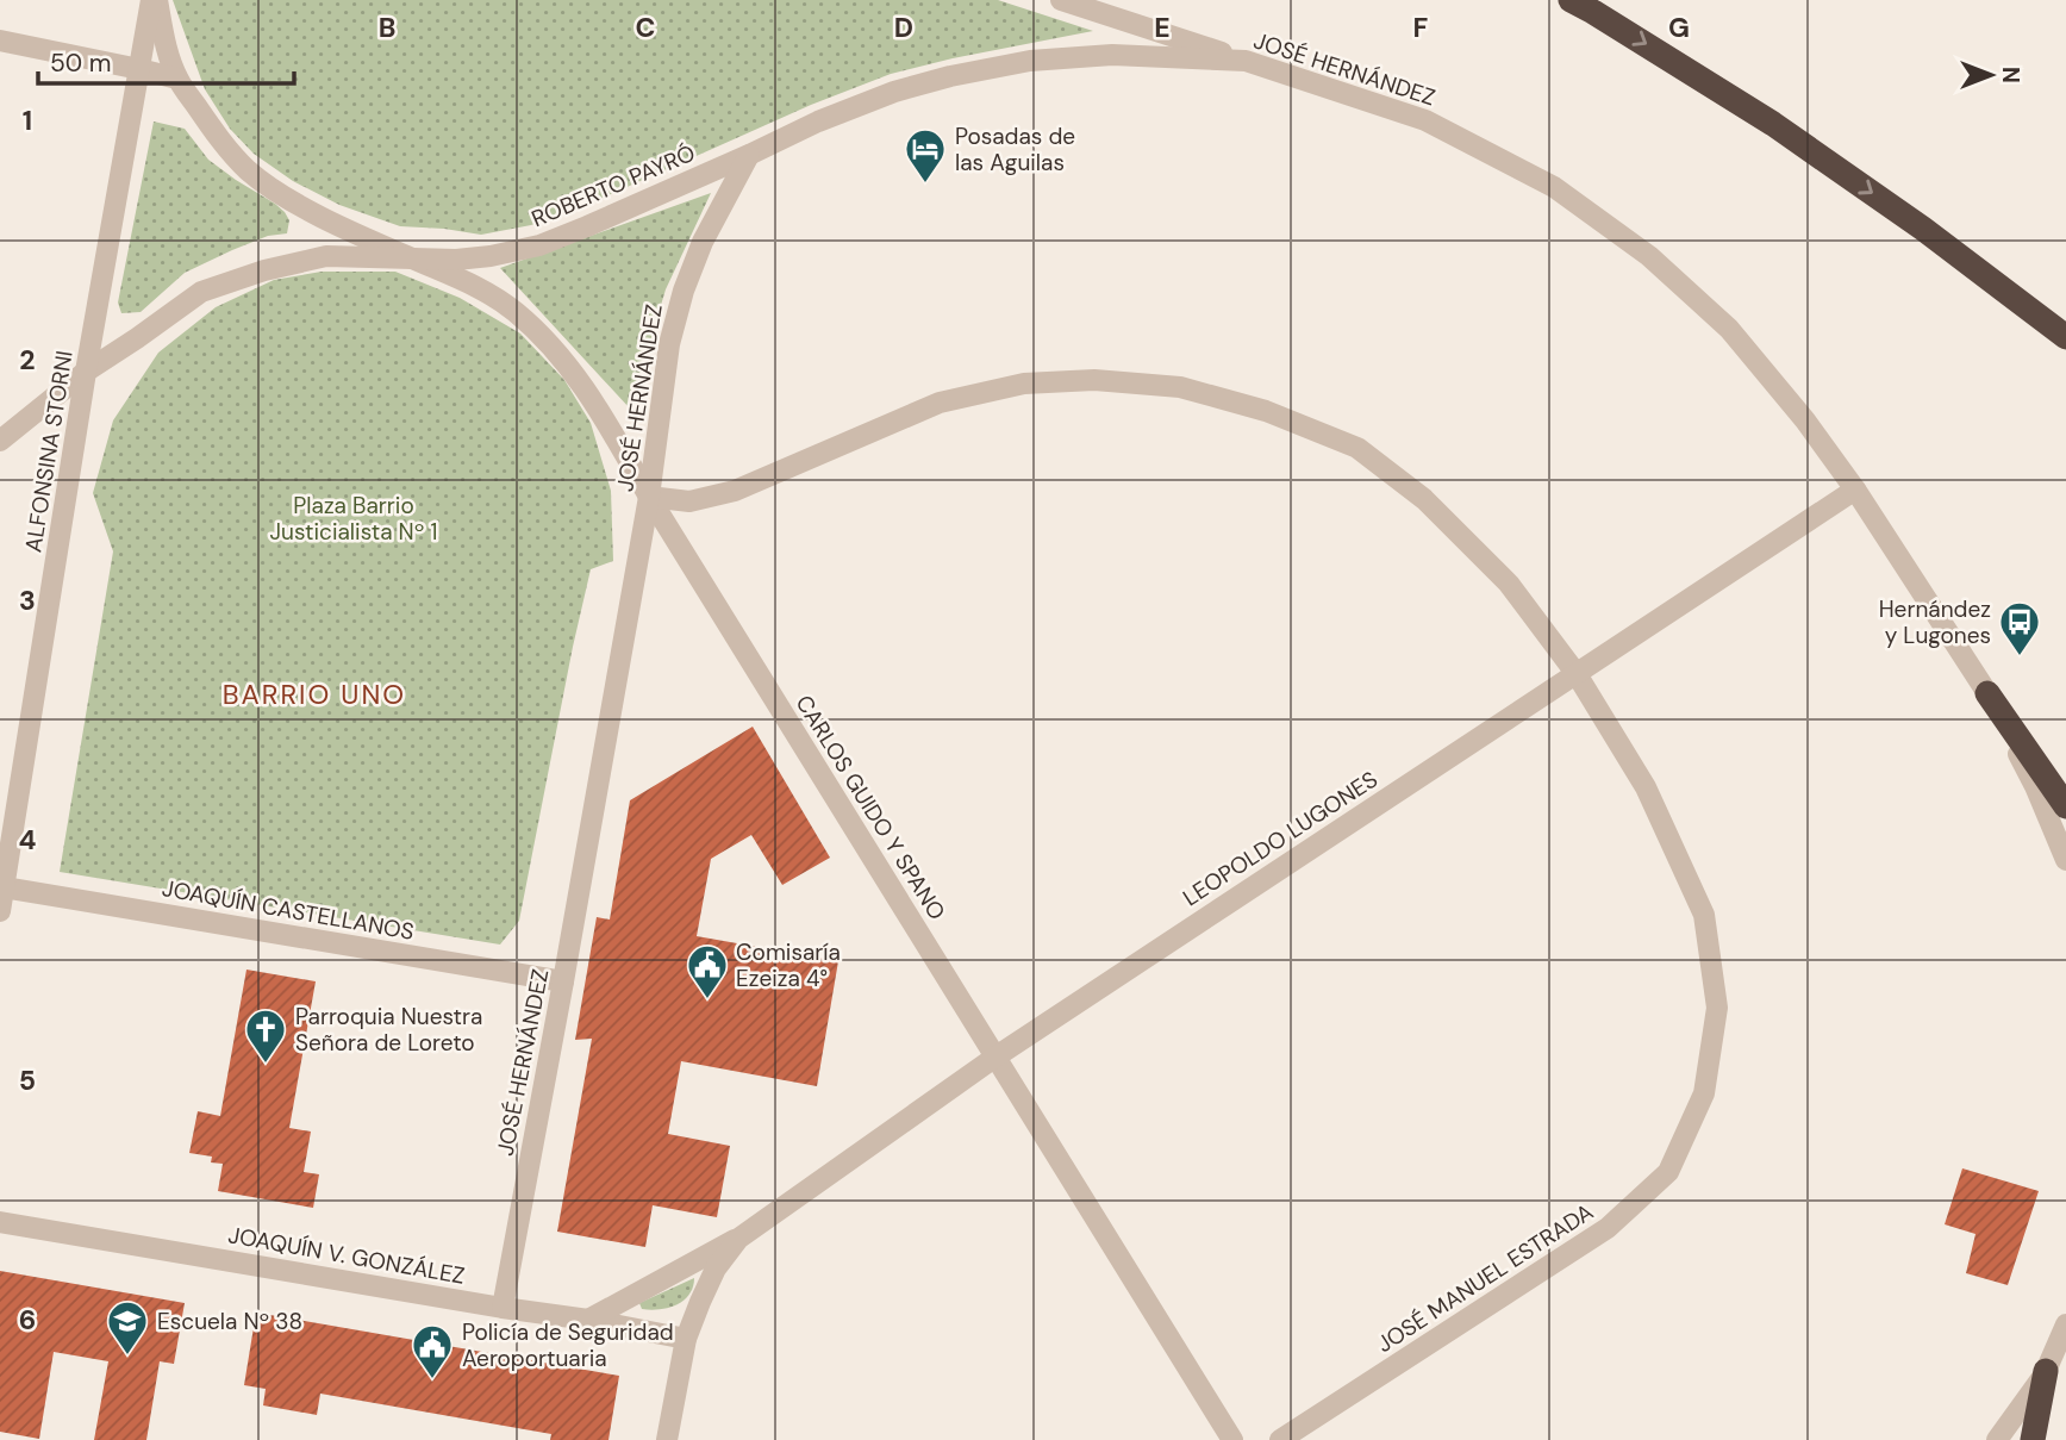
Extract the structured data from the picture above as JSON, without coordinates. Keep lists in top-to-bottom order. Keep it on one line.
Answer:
{"streets":{"street":["JOSÉ HERNÁNDEZ","ROBERTO PAYRÓ","ALFONSINA STORNI","CARLOS GUIDO Y SPANO","LEOPOLDO LUGONES","JOAQUÍN CASTELLANOS","JOAQUÍN V. GONZÁLEZ","JOSÉ MANUEL ESTRADA"]},"crossings":[["JOSÉ HERNÁNDEZ","ROBERTO PAYRÓ"],["JOSÉ HERNÁNDEZ","CARLOS GUIDO Y SPANO"],["JOSÉ HERNÁNDEZ","LEOPOLDO LUGONES"],["JOSÉ HERNÁNDEZ","JOAQUÍN CASTELLANOS"],["JOSÉ HERNÁNDEZ","JOAQUÍN V. GONZÁLEZ"],["JOSÉ HERNÁNDEZ","JOSÉ MANUEL ESTRADA"],["ROBERTO PAYRÓ","ALFONSINA STORNI"],["ROBERTO PAYRÓ","CARLOS GUIDO Y SPANO"],["ALFONSINA STORNI","CARLOS GUIDO Y SPANO"],["ALFONSINA STORNI","JOAQUÍN CASTELLANOS"],["CARLOS GUIDO Y SPANO","LEOPOLDO LUGONES"],["CARLOS GUIDO Y SPANO","JOSÉ MANUEL ESTRADA"],["LEOPOLDO LUGONES","JOAQUÍN V. GONZÁLEZ"],["LEOPOLDO LUGONES","JOSÉ MANUEL ESTRADA"]],"districts":["BARRIO UNO"],"parks":["Plaza Barrio Justicialista Nº 1"],"places":{"hotel":["Posadas de las Aguilas"],"bus stop":["Hernández y Lugones"],"public building":["Comisaría Ezeiza 4°","Policía de Seguridad Aeroportuaria"],"church":["Parroquia Nuestra Señora de Loreto"],"school or university":["Escuela Nº 38"]},"scale_bar":"50 m","north":"right","grid":{"columns":["B","C","D","E","F","G"],"rows":["1","2","3","4","5","6"]}}
